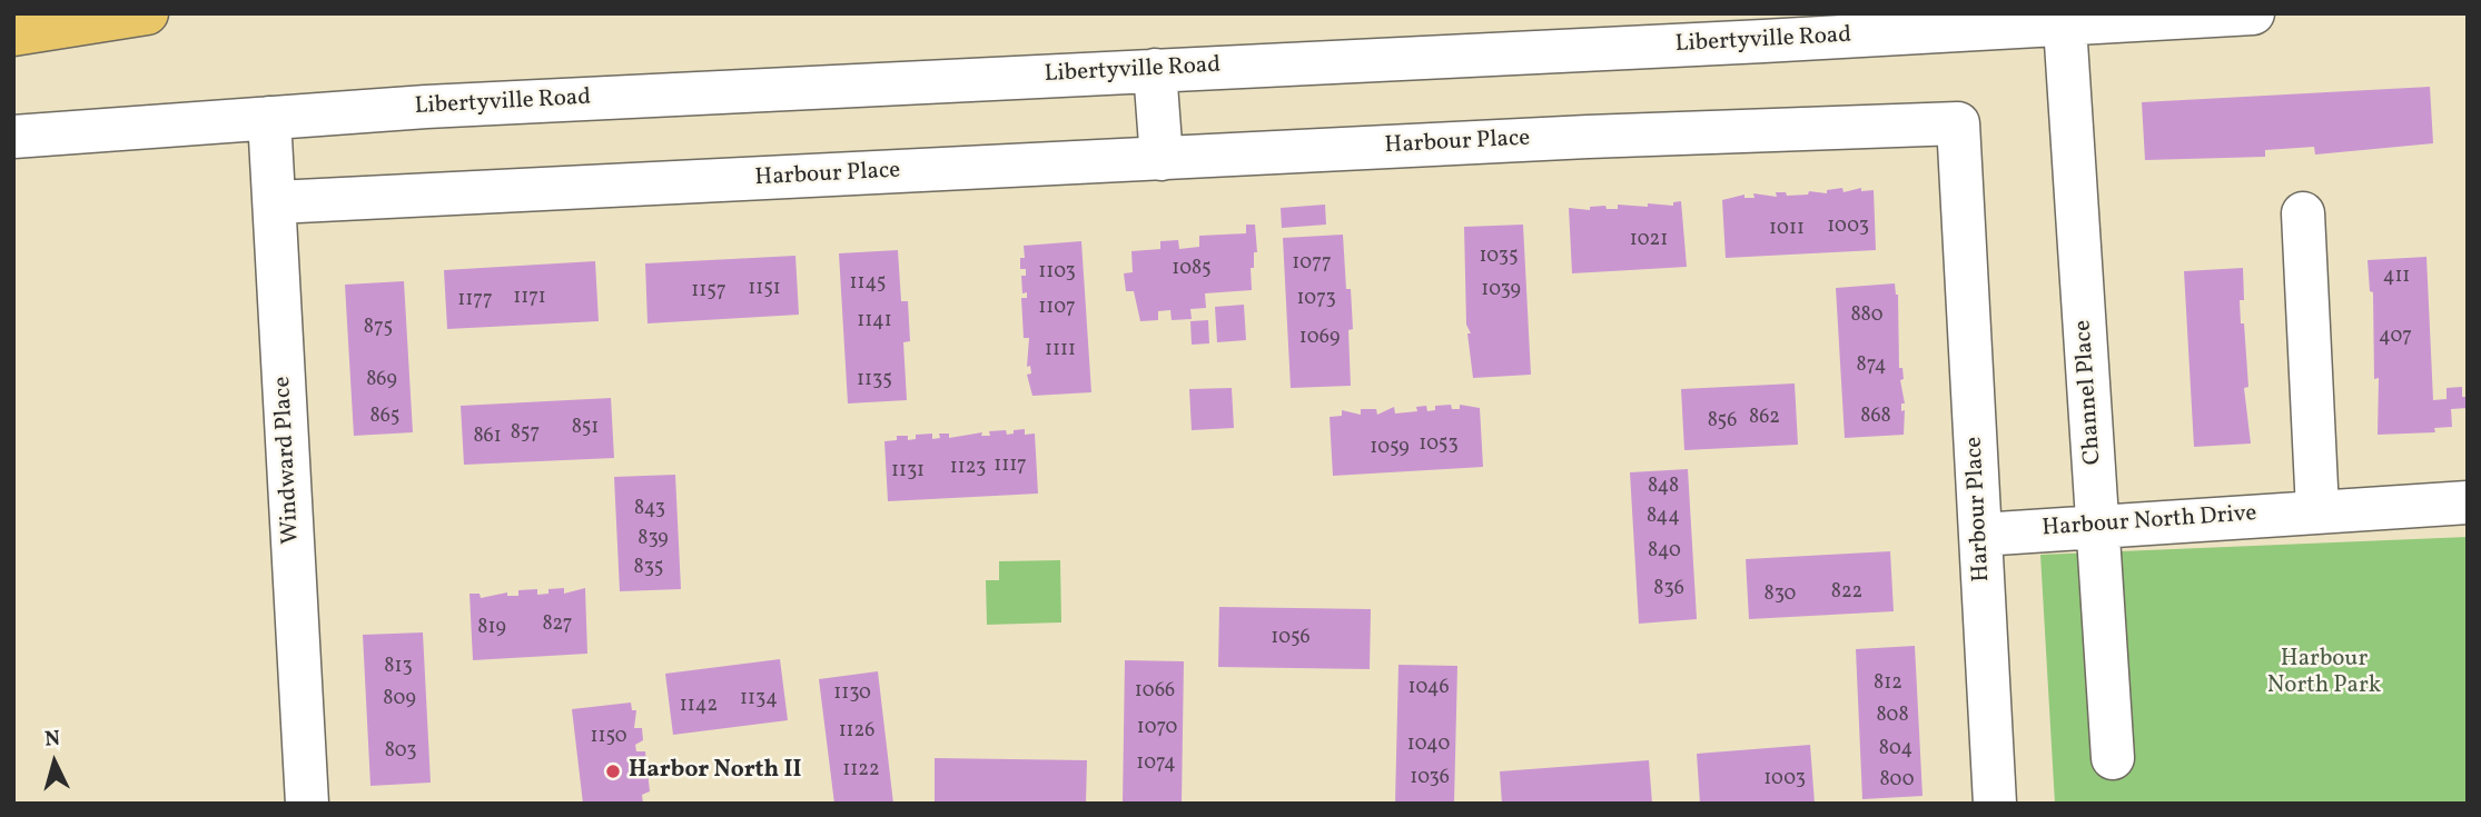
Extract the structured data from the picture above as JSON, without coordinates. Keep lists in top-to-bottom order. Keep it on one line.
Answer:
{"streets":{"street":["Libertyville Road","Harbour Place","Channel Place","Windward Place","Harbour North Drive"]},"crossings":[["Libertyville Road","Channel Place"],["Libertyville Road","Windward Place"],["Harbour Place","Windward Place"],["Harbour Place","Harbour North Drive"],["Channel Place","Harbour North Drive"]],"parks":["Harbour North Park"],"places":["Harbor North II"],"house_numbers":["1003","1011","1021","1035","1077","1085","1103","411","1145","1151","1039","1157","1171","1073","1177","1107","880","1141","875","407","1069","1111","874","869","1135","865","868","862","856","851","857","861","1053","1059","1117","1123","1131","848","843","844","839","840","835","836","822","830","827","819","1056","813","812","1046","1066","1130","809","1134","1142","808","1070","1126","1150","1040","804","803","1074","1122","1036","1003","800"],"north":"top"}
